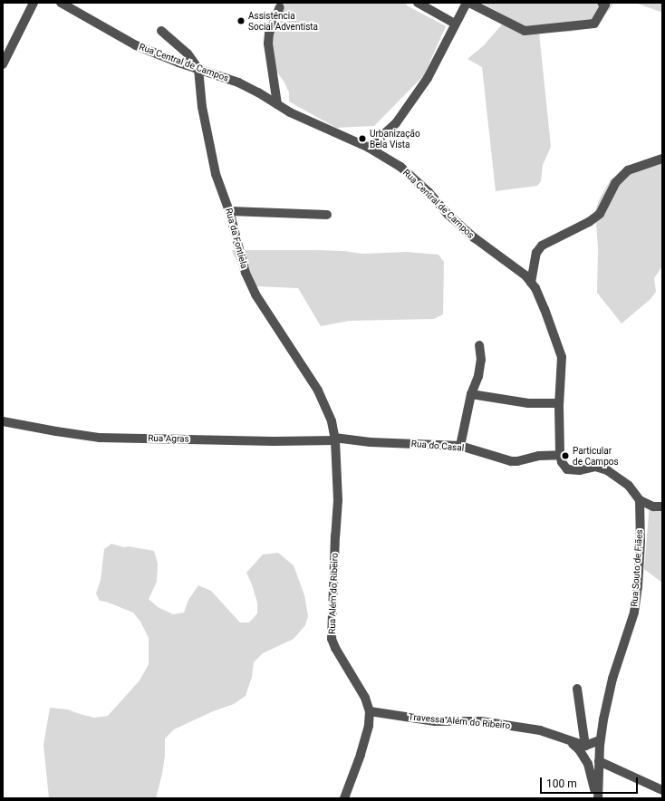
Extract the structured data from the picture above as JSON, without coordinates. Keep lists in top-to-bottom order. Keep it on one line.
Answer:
{"streets":{"street":["Rua Central de Campos","Rua da Fontiela","Rua Agras","Rua do Casal","Rua Souto de Fiães","Rua Além do Ribeiro","Travessa Além do Ribeiro"]},"crossings":[["Rua Central de Campos","Rua da Fontiela"],["Rua Central de Campos","Rua do Casal"],["Rua da Fontiela","Rua Agras"],["Rua da Fontiela","Rua do Casal"],["Rua da Fontiela","Rua Além do Ribeiro"],["Rua Agras","Rua do Casal"],["Rua Agras","Rua Além do Ribeiro"],["Rua do Casal","Rua Além do Ribeiro"],["Rua Souto de Fiães","Travessa Além do Ribeiro"],["Rua Além do Ribeiro","Travessa Além do Ribeiro"]],"places":["Assistência Social Adventista","Urbanização Bela Vista","Particular de Campos"],"scale_bar":"100 m"}
